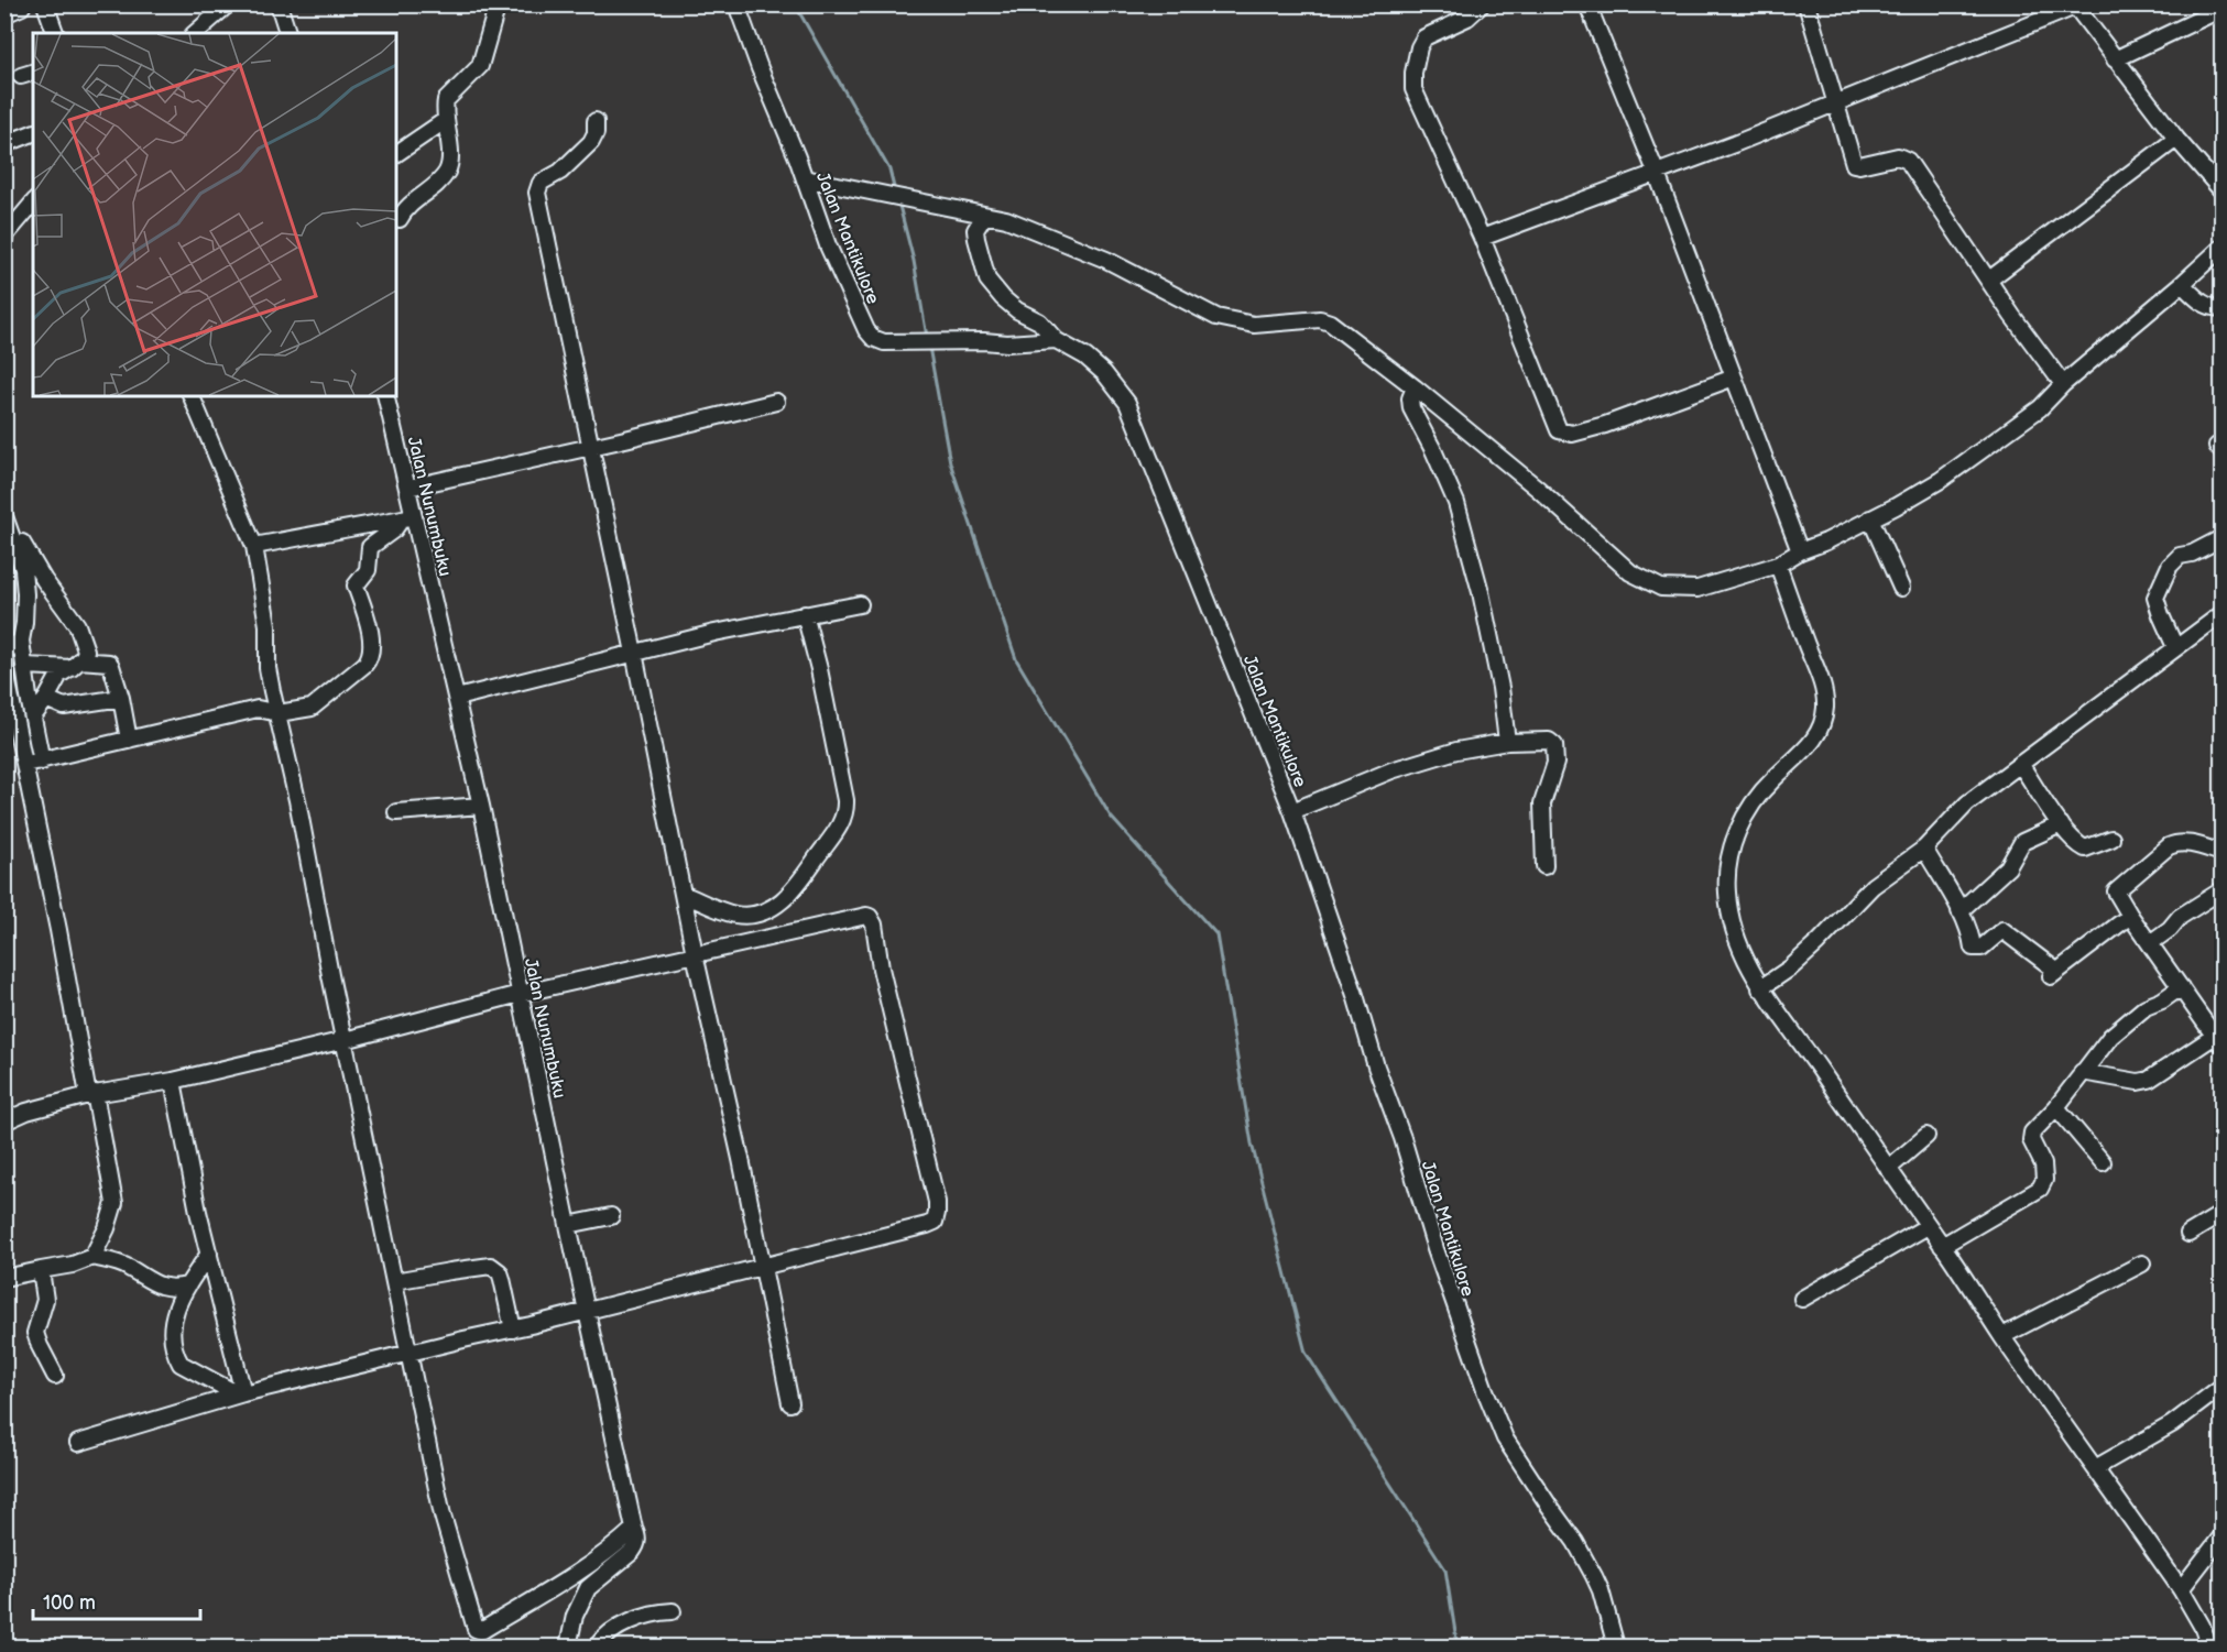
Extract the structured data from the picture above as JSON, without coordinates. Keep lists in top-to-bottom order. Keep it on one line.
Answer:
{"streets":{"street":["Jalan Mantikulore","Jalan Nunumbuku"]},"scale_bar":"100 m"}
